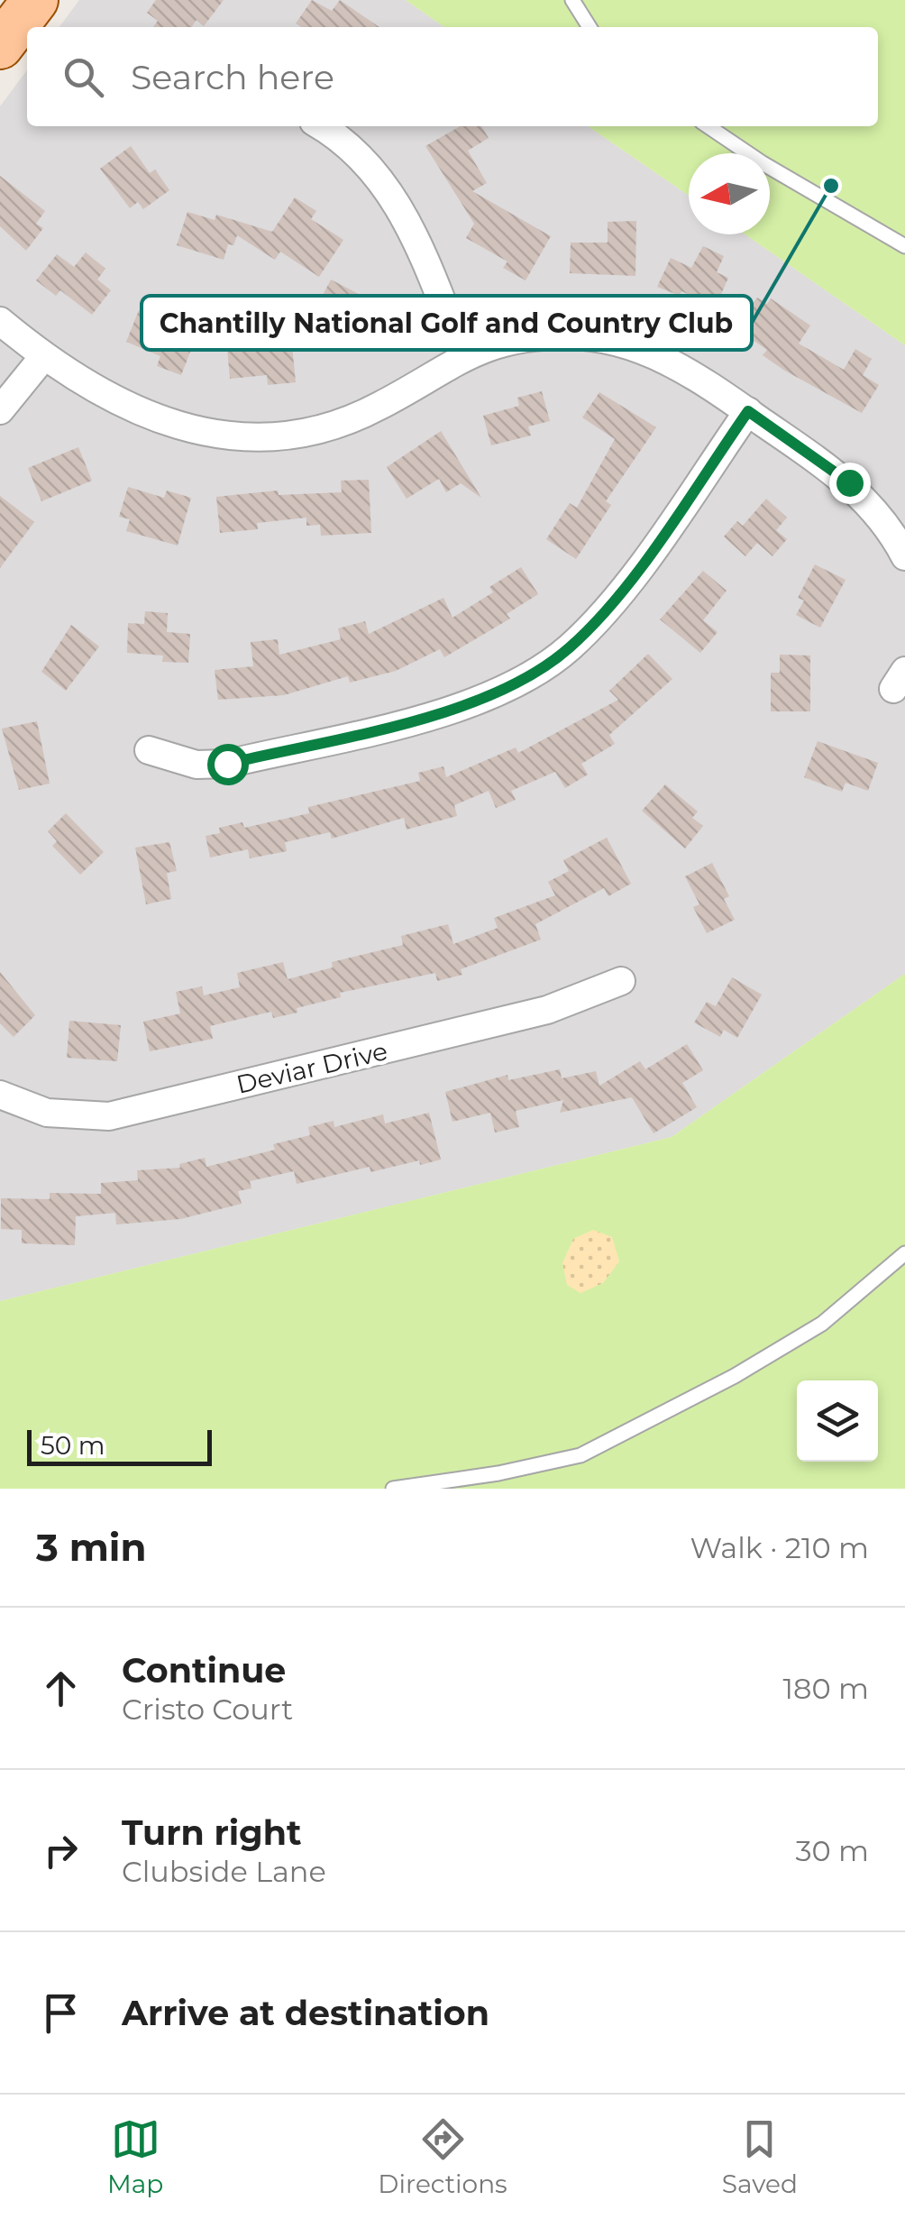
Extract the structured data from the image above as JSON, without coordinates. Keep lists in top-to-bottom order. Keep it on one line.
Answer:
{"streets":{"street":["Deviar Drive"]},"places":["Chantilly National Golf and Country Club"],"scale_bar":"50 m","north":"left","page":{"search":"Search here","scale":"50 m","heading":["3 min","Walk · 210 m"],"list":[["Continue","Cristo Court","180 m"],["Turn right","Clubside Lane","30 m"],"Arrive at destination"],"nav":["Map","Directions","Saved"]}}
